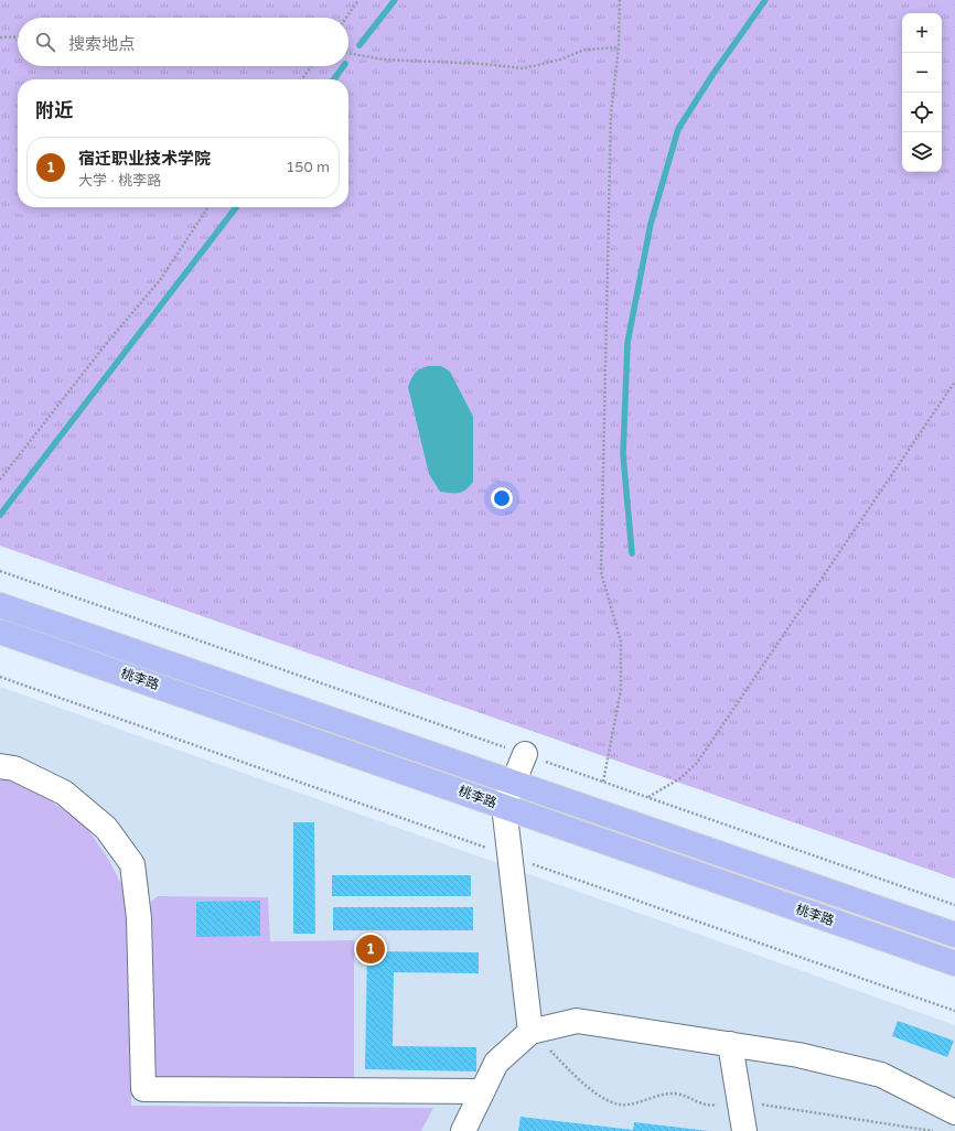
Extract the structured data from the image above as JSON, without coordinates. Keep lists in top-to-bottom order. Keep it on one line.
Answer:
{"streets":{"main road":["桃李路"]},"page":{"map_buttons":["+","−"],"search":"搜索地点","heading":"附近","list":[{"mark":"1","name":"宿迁职业技术学院","note":"大学 · 桃李路","value":"150 m"}],"pins":"1"}}
